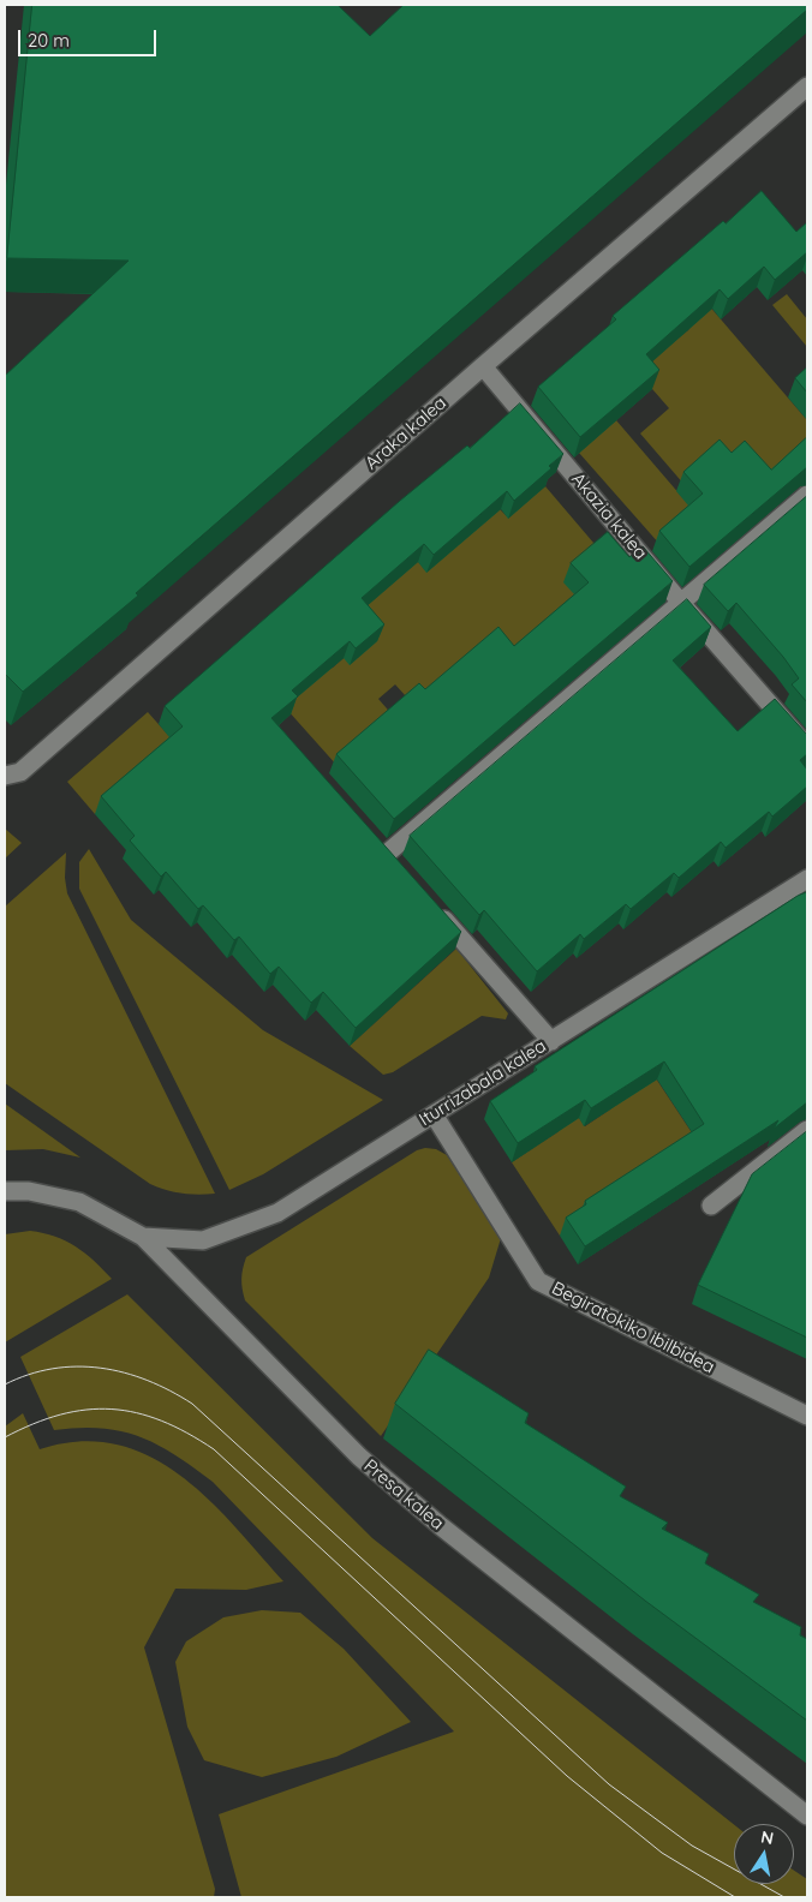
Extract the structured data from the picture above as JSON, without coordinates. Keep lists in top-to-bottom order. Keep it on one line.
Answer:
{"streets":{"street":["Araka kalea","Akazia kalea","Iturrizabala kalea","Begiratokiko ibilbidea","Presa kalea"]},"crossings":[["Araka kalea","Akazia kalea"],["Iturrizabala kalea","Begiratokiko ibilbidea"],["Iturrizabala kalea","Presa kalea"]],"scale_bar":"20 m","north":"top"}
